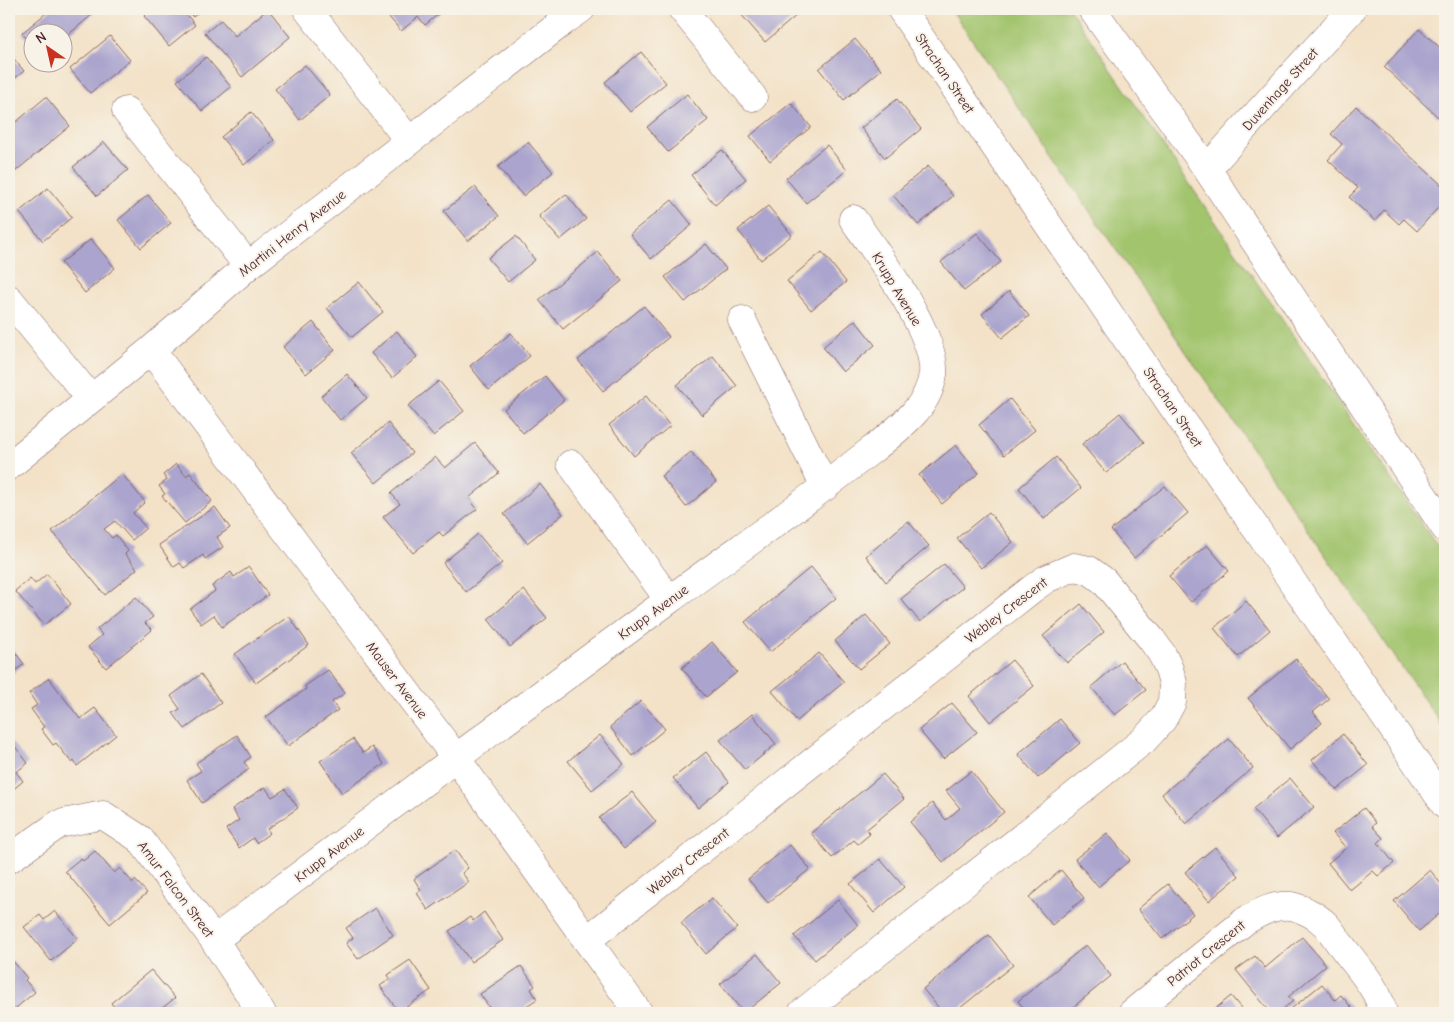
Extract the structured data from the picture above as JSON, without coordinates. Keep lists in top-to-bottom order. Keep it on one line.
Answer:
{"streets":{"street":["Strachan Street","Duvenhage Street","Martini Henry Avenue","Krupp Avenue","Webley Crescent","Mauser Avenue","Amur Falcon Street","Patriot Crescent"]},"crossings":[["Martini Henry Avenue","Mauser Avenue"],["Krupp Avenue","Mauser Avenue"],["Krupp Avenue","Amur Falcon Street"],["Webley Crescent","Mauser Avenue"]],"north":"top left"}
